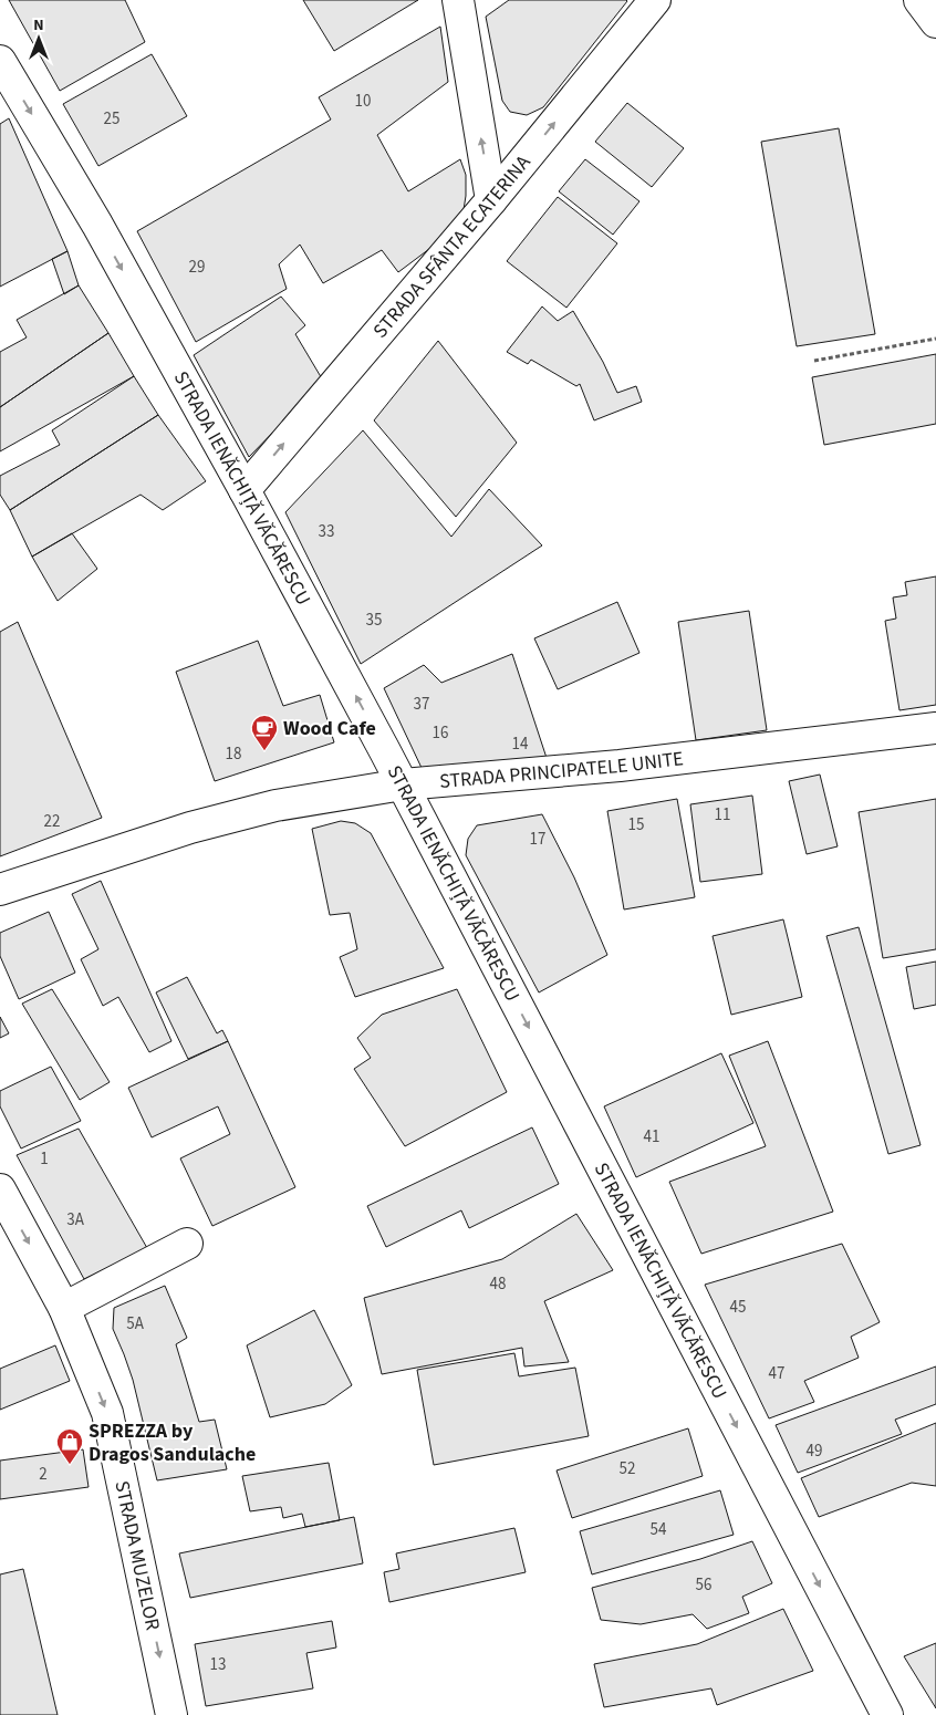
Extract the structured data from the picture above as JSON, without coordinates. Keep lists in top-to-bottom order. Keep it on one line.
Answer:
{"streets":{"street":["STRADA SFÂNTA ECATERINA","STRADA IENĂCHIȚĂ VĂCĂRESCU","STRADA PRINCIPATELE UNITE","STRADA MUZELOR"]},"crossings":[["STRADA SFÂNTA ECATERINA","STRADA IENĂCHIȚĂ VĂCĂRESCU"],["STRADA IENĂCHIȚĂ VĂCĂRESCU","STRADA PRINCIPATELE UNITE"]],"one_way":["STRADA SFÂNTA ECATERINA","STRADA MUZELOR"],"places":{"cafe":["Wood Cafe"],"shop":["SPREZZA by Dragos Sandulache"]},"house_numbers":["10","25","29","33","35","37","16","14","18","11","22","15","17","41","1","3A","48","45","5A","47","49","52","2","54","56","13"],"north":"top"}
